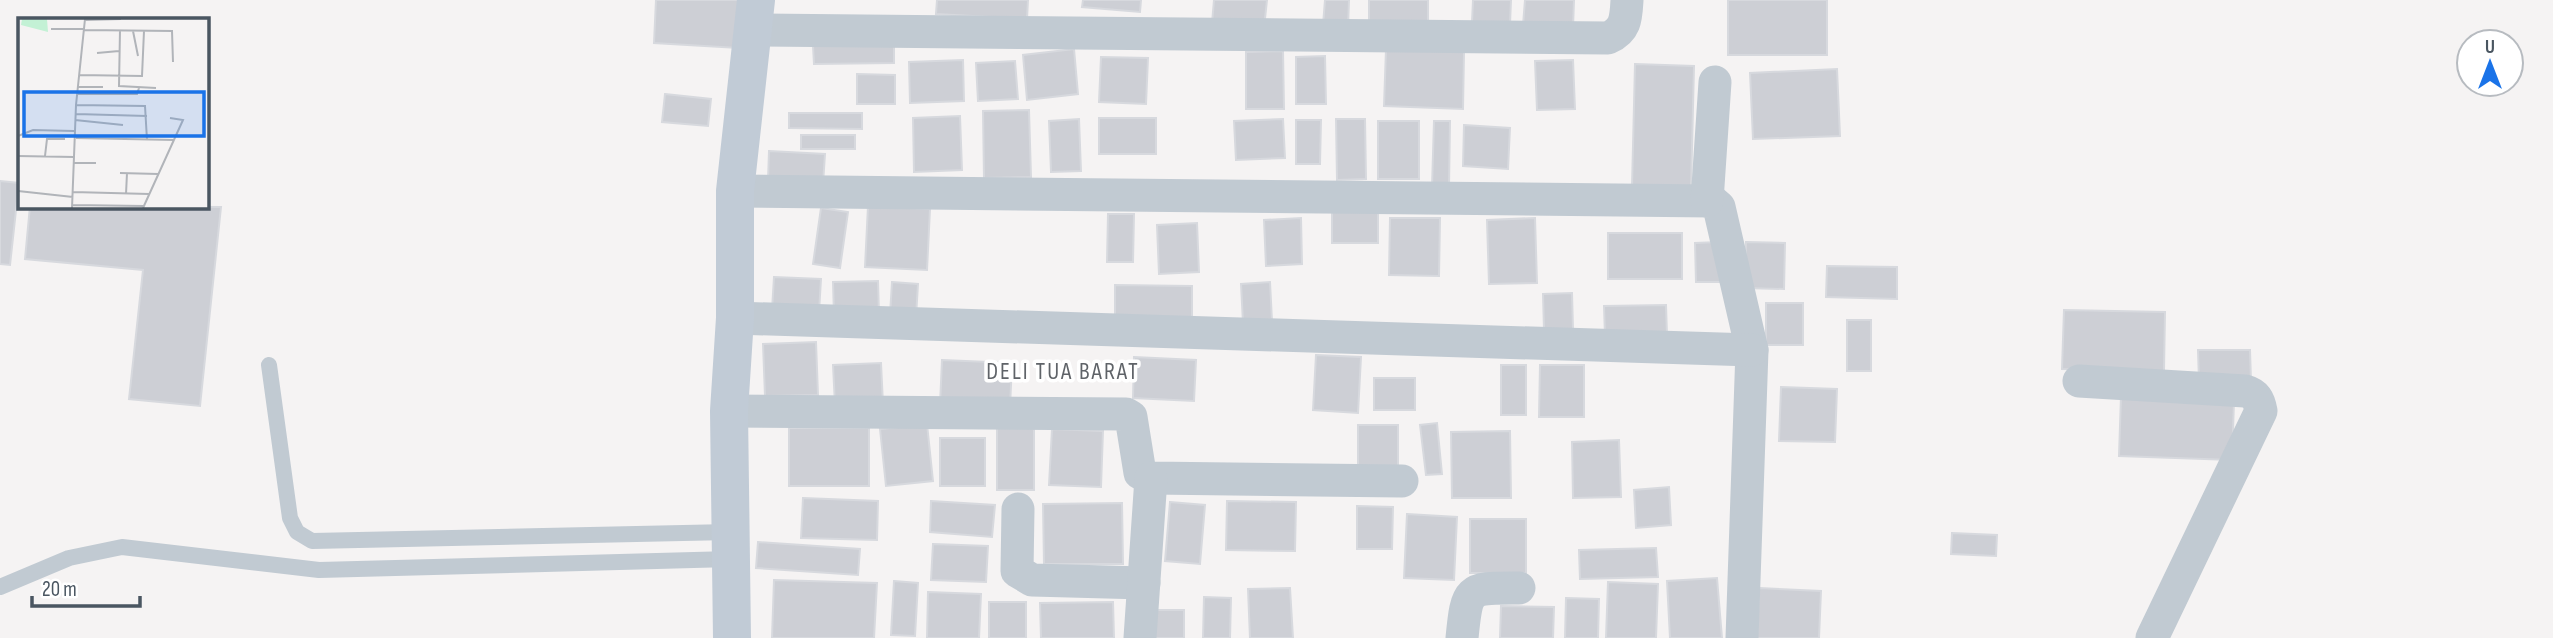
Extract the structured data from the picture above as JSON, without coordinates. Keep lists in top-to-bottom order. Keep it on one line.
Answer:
{"districts":["DELI TUA BARAT"],"scale_bar":"20 m","north":"top"}
